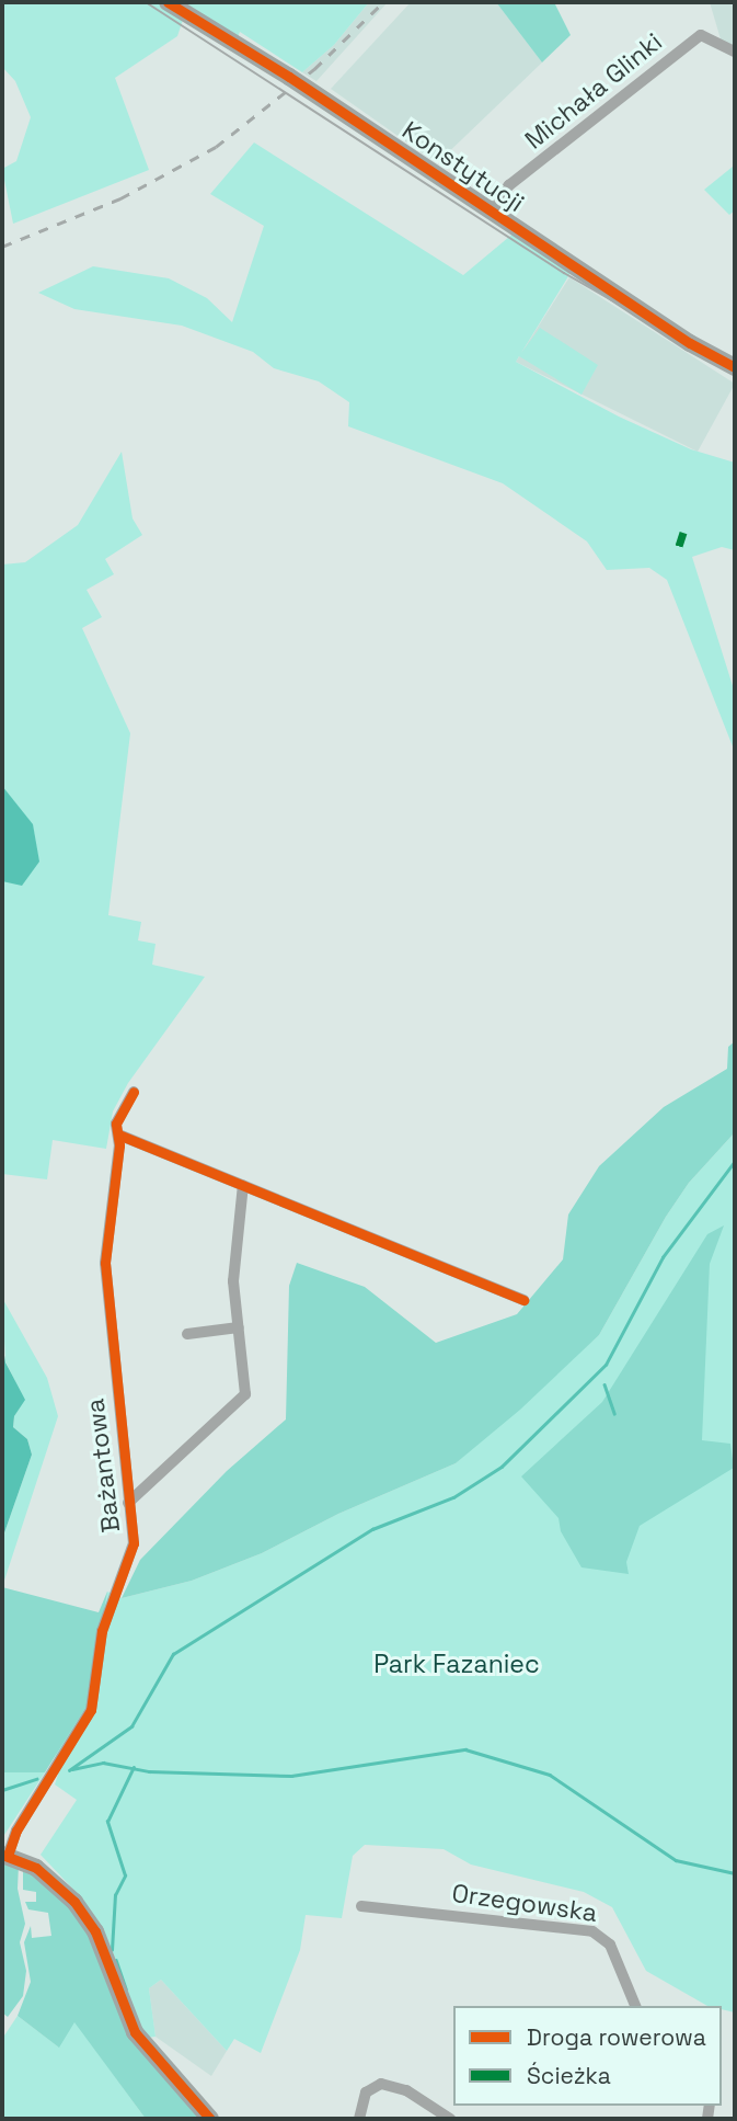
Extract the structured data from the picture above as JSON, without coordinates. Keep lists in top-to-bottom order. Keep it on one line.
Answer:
{"streets":{"street":["Michała Glinki","Konstytucji","Bażantowa","Orzegowska"]},"crossings":[["Michała Glinki","Konstytucji"]],"parks":["Park Fazaniec"],"legend":["Droga rowerowa","Ścieżka"]}
